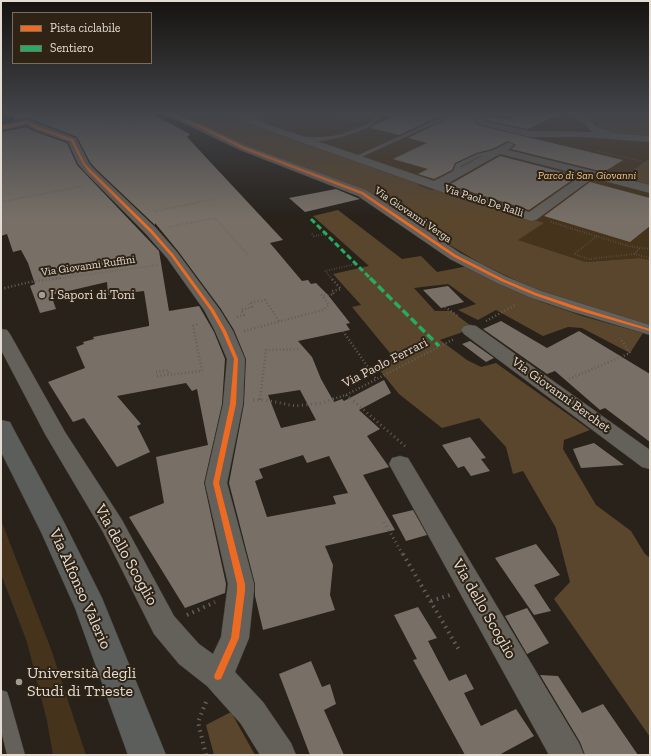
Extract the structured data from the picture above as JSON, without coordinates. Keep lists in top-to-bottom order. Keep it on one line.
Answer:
{"streets":{"main road":["Via Alfonso Valerio"],"street":["Via Paolo De Ralli","Via Giovanni Verga","Via Giovanni Berchet","Via dello Scoglio"],"path":["Via Giovanni Ruffini","Via Paolo Ferrari"]},"crossings":[["Via Giovanni Verga","Via Paolo Ferrari"],["Via Paolo Ferrari","Via Giovanni Berchet"]],"parks":["Parco di San Giovanni"],"places":["I Sapori di Toni","Università degli Studi di Trieste"],"legend":["Pista ciclabile","Sentiero"]}
